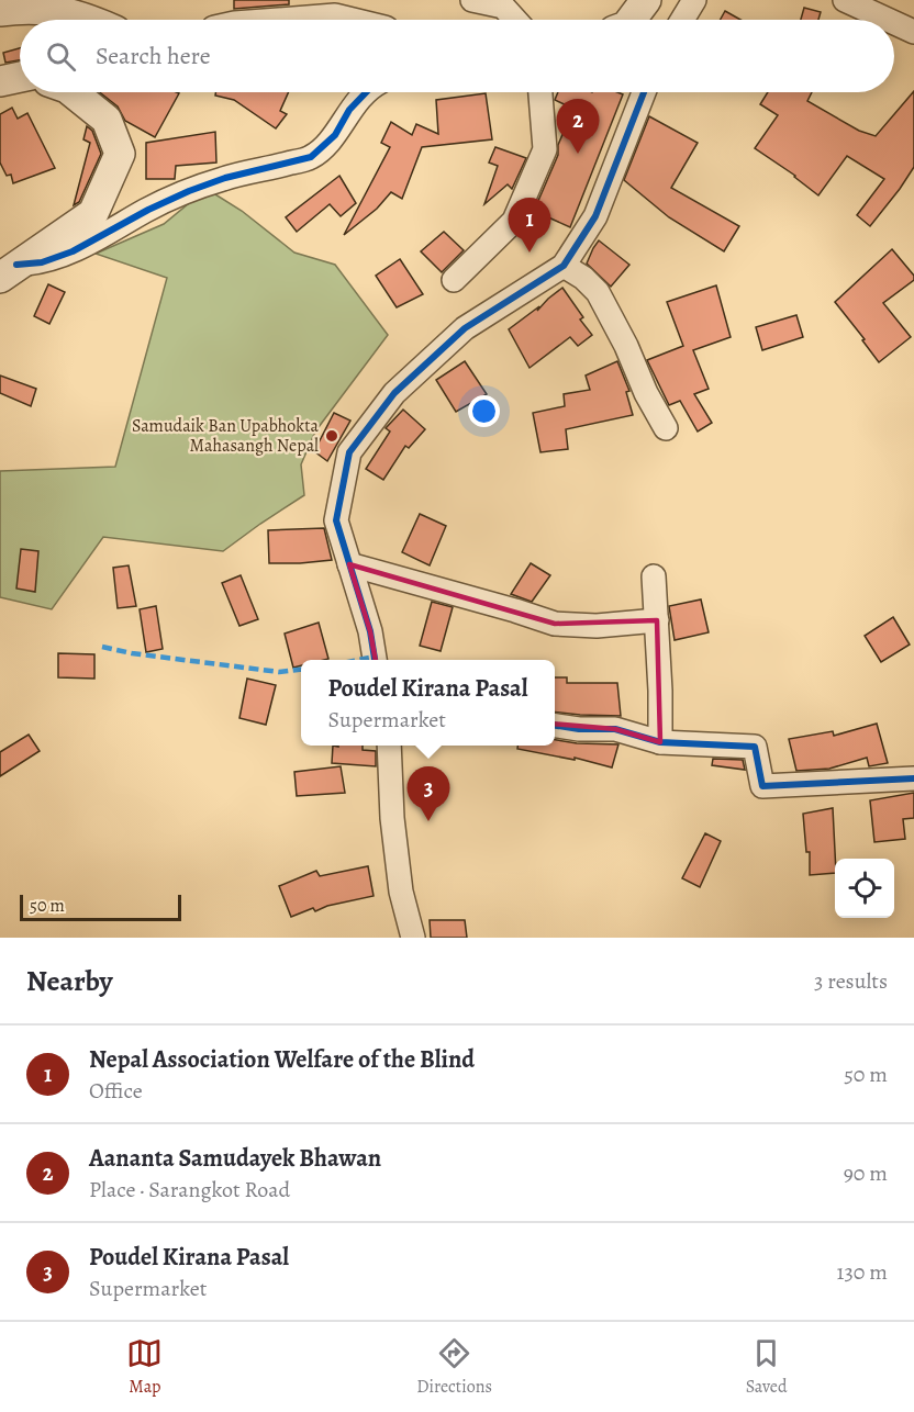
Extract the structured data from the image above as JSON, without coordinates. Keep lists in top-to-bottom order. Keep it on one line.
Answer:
{"places":["Samudaik Ban Upabhokta Mahasangh Nepal"],"scale_bar":"50 m","page":{"search":"Search here","pins":["2","1","3"],"popup":["Poudel Kirana Pasal","Supermarket"],"scale":"50 m","heading":["Nearby","3 results"],"list":[{"mark":"1","name":"Nepal Association Welfare of the Blind","note":"Office","value":"50 m"},{"mark":"2","name":"Aananta Samudayek Bhawan","note":"Place · Sarangkot Road","value":"90 m"},{"mark":"3","name":"Poudel Kirana Pasal","note":"Supermarket","value":"130 m"}],"nav":["Map","Directions","Saved"]}}
